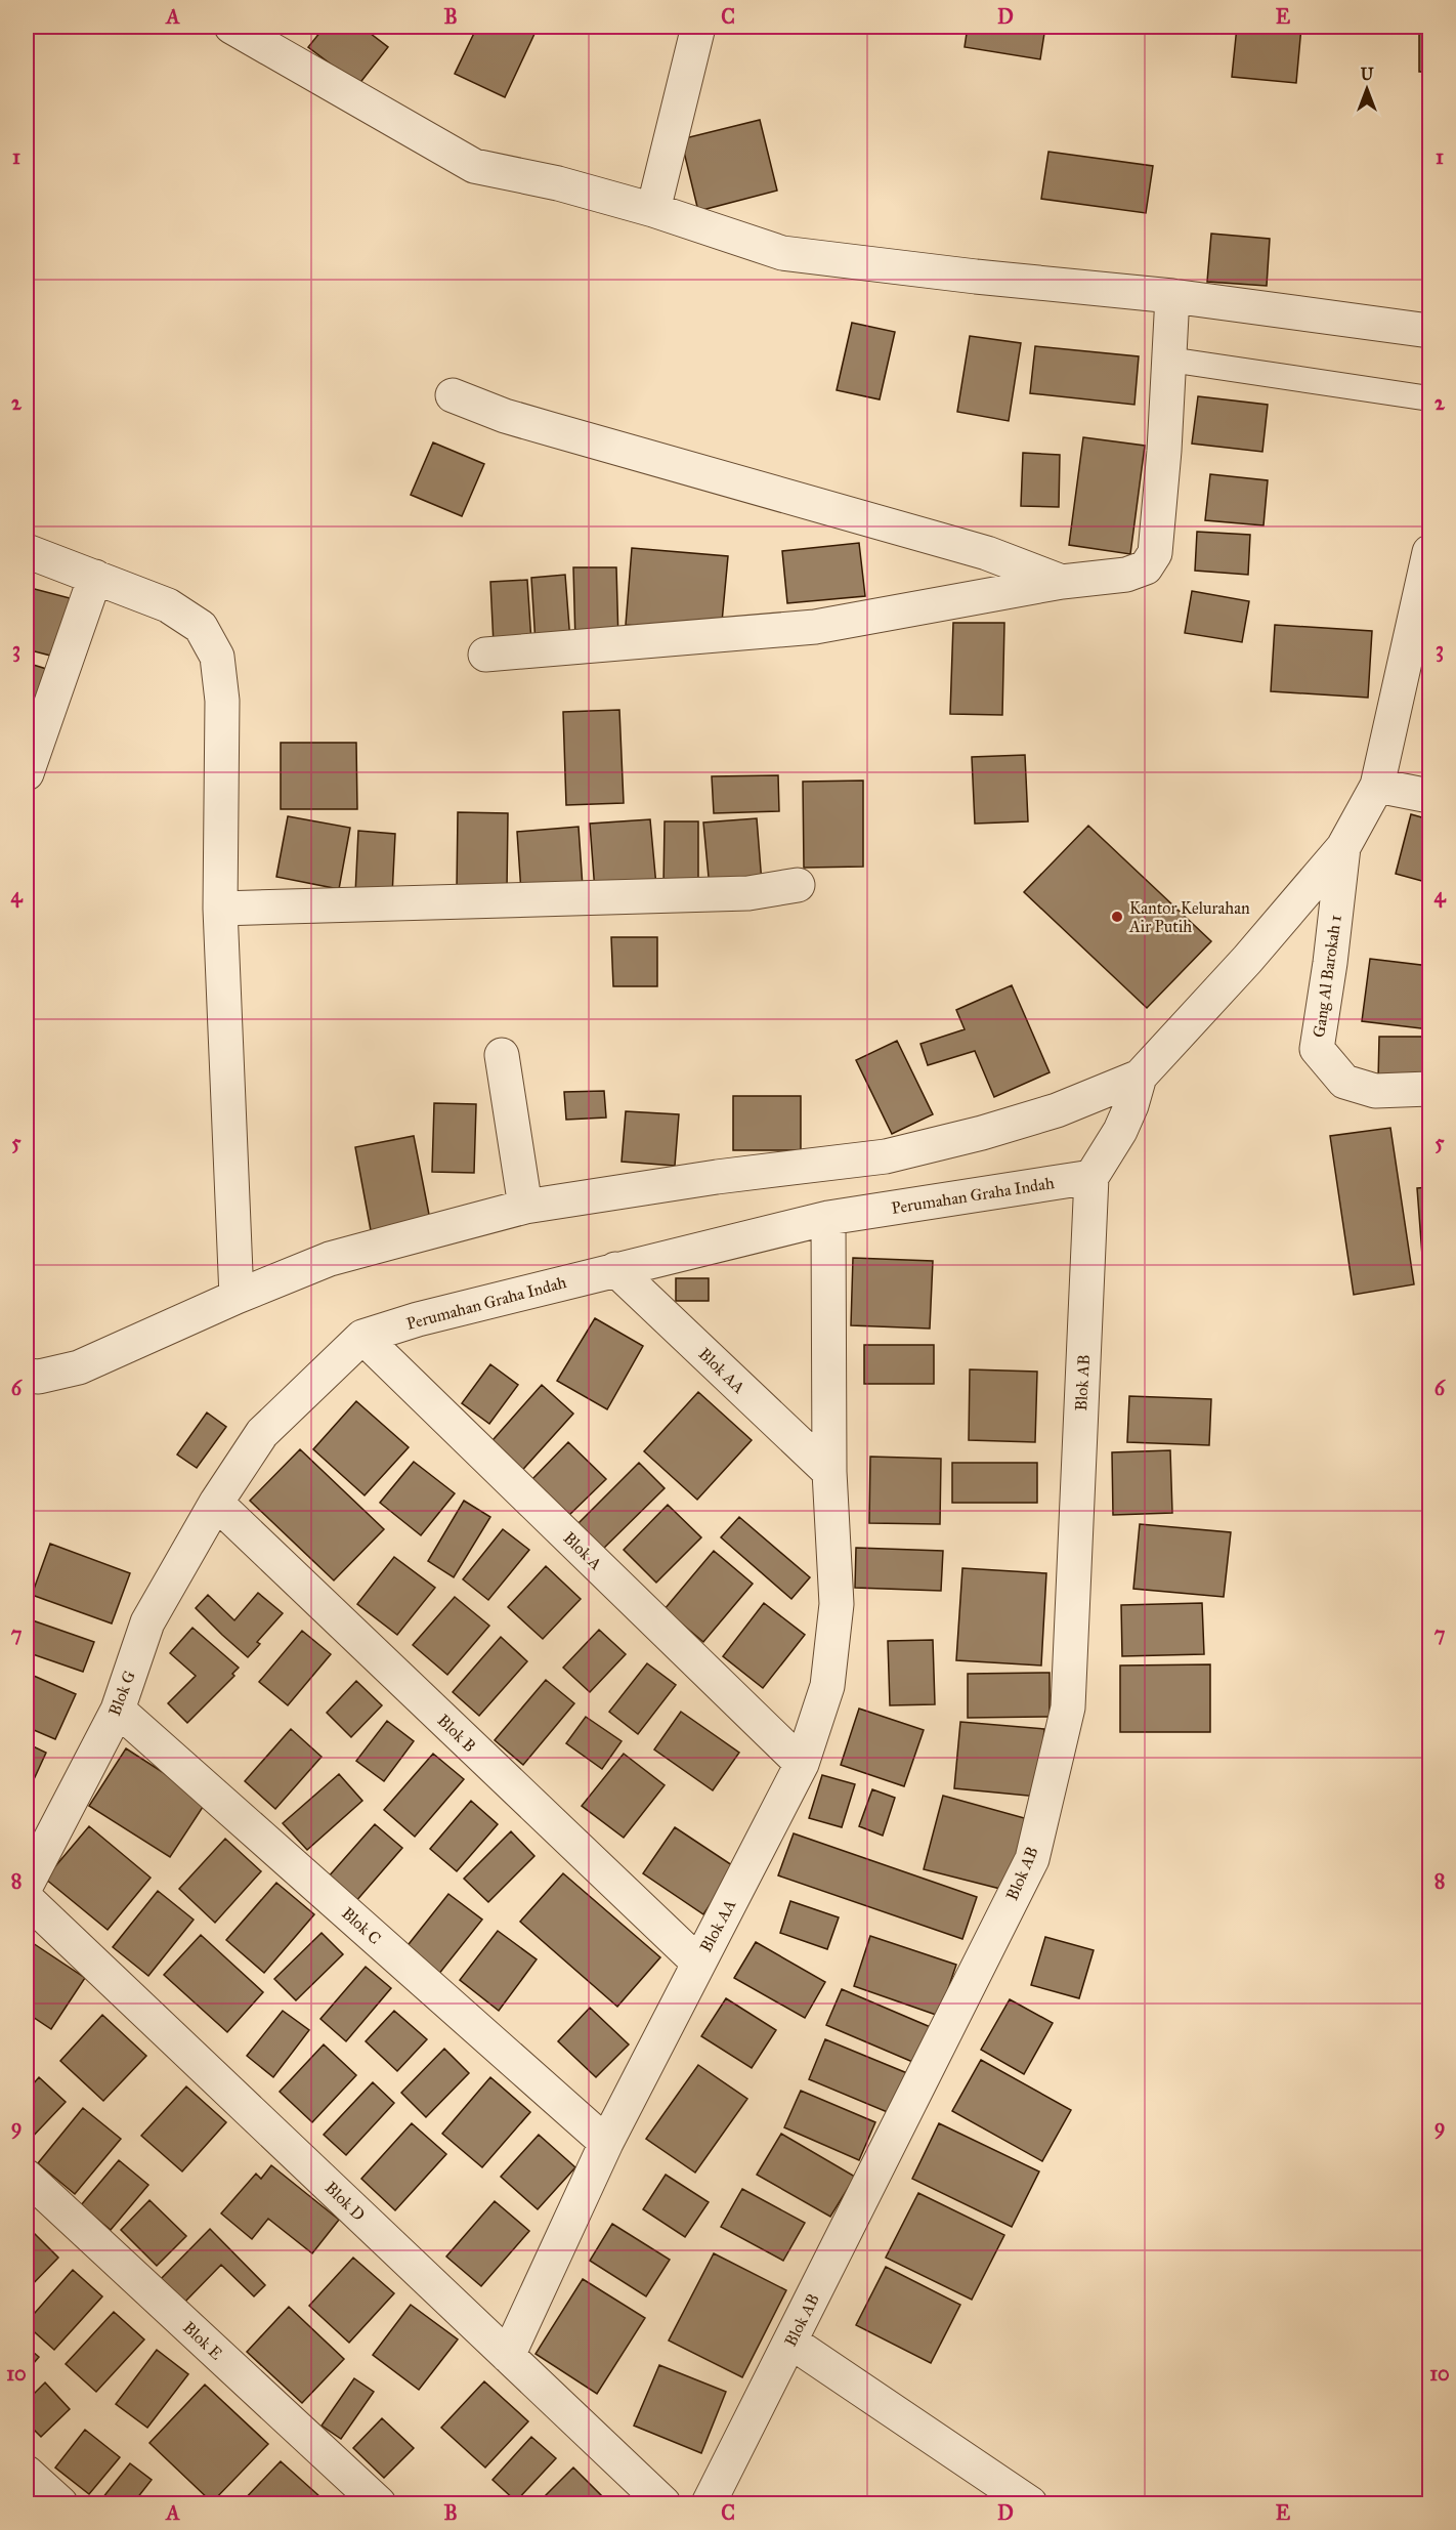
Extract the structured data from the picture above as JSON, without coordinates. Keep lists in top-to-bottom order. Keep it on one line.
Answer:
{"streets":{"street":["Gang Al Barokah 1","Perumahan Graha Indah","Blok AA","Blok AB","Blok A","Blok G","Blok B","Blok C","Blok D","Blok E"]},"crossings":[["Perumahan Graha Indah","Blok AA"],["Perumahan Graha Indah","Blok AB"],["Perumahan Graha Indah","Blok A"],["Perumahan Graha Indah","Blok G"],["Perumahan Graha Indah","Blok B"],["Blok AA","Blok A"],["Blok AA","Blok B"],["Blok AA","Blok C"],["Blok AA","Blok D"],["Blok G","Blok B"],["Blok G","Blok C"]],"places":["Kantor Kelurahan Air Putih"],"north":"top","grid":{"columns":["A","B","C","D","E"],"rows":["1","2","3","4","5","6","7","8","9","10"]}}
